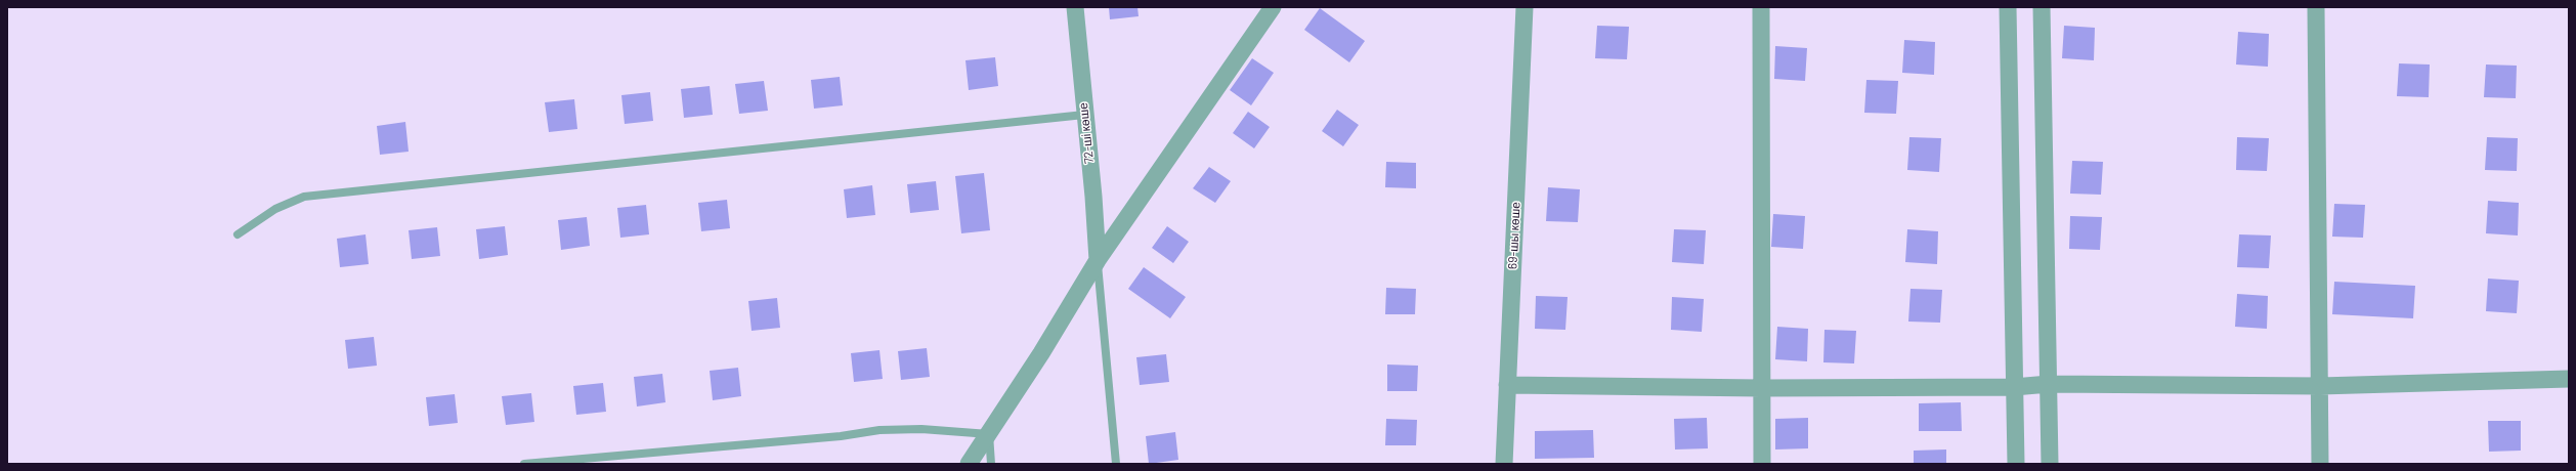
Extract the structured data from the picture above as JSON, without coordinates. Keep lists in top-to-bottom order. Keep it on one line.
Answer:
{"streets":{"street":["72-ші көше","69-шы көше"]}}
